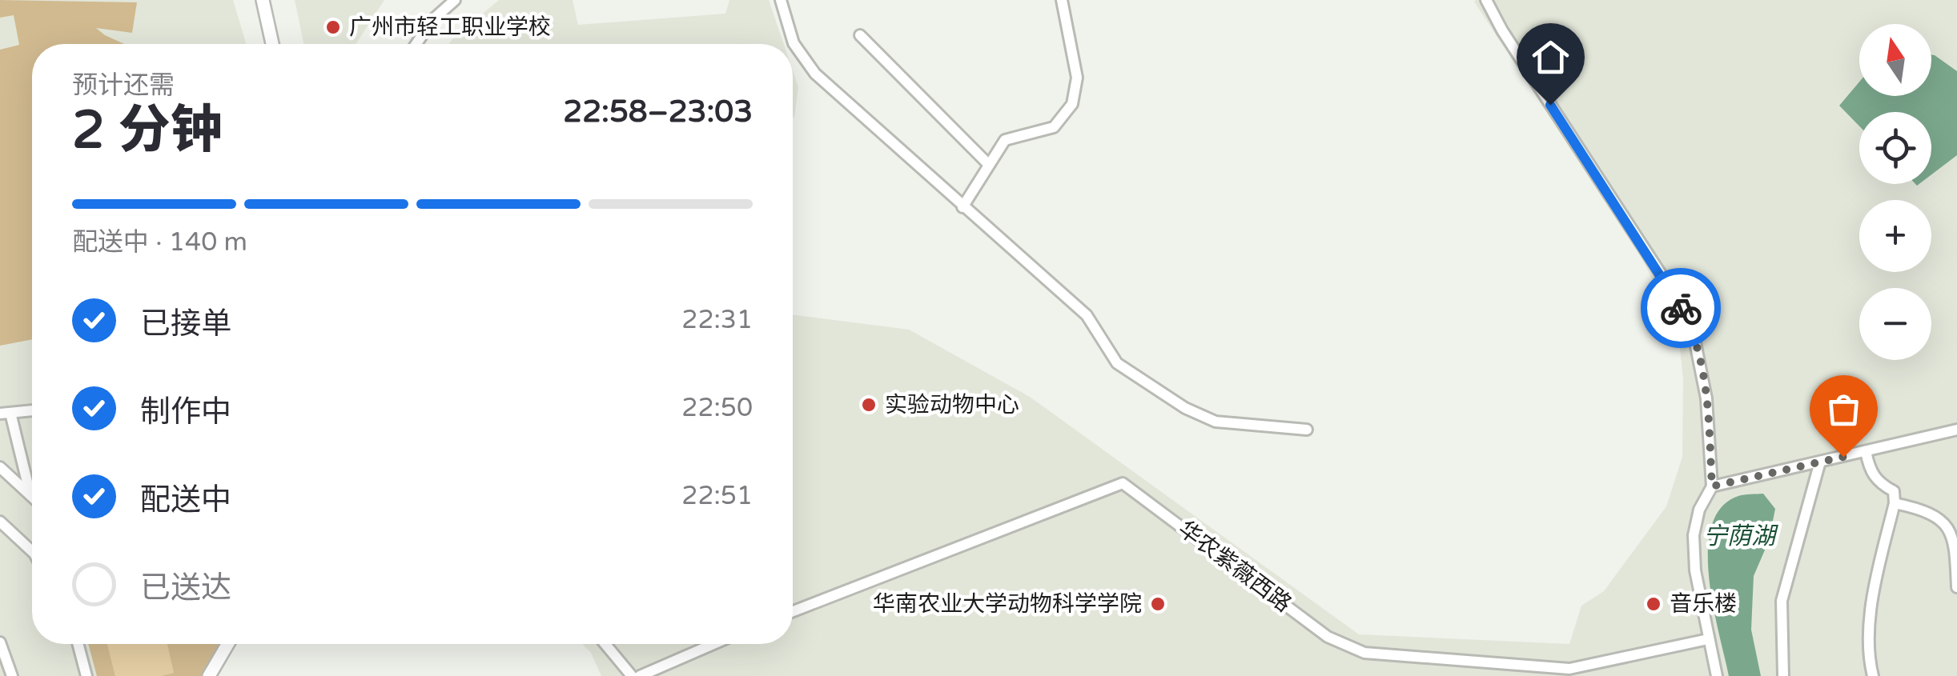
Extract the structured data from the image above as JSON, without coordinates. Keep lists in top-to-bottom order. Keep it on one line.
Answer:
{"streets":{"street":["华农紫薇西路"]},"water":["宁荫湖"],"places":["广州市轻工职业学校","实验动物中心","华南农业大学动物科学学院","音乐楼"],"north":"top","page":{"map_buttons":["+","−"],"heading":["2 分钟","预计还需","22:58–23:03"],"bar":"配送中 · 140 m","list":[["已接单","22:31"],["制作中","22:50"],["配送中","22:51"],"已送达"]}}
